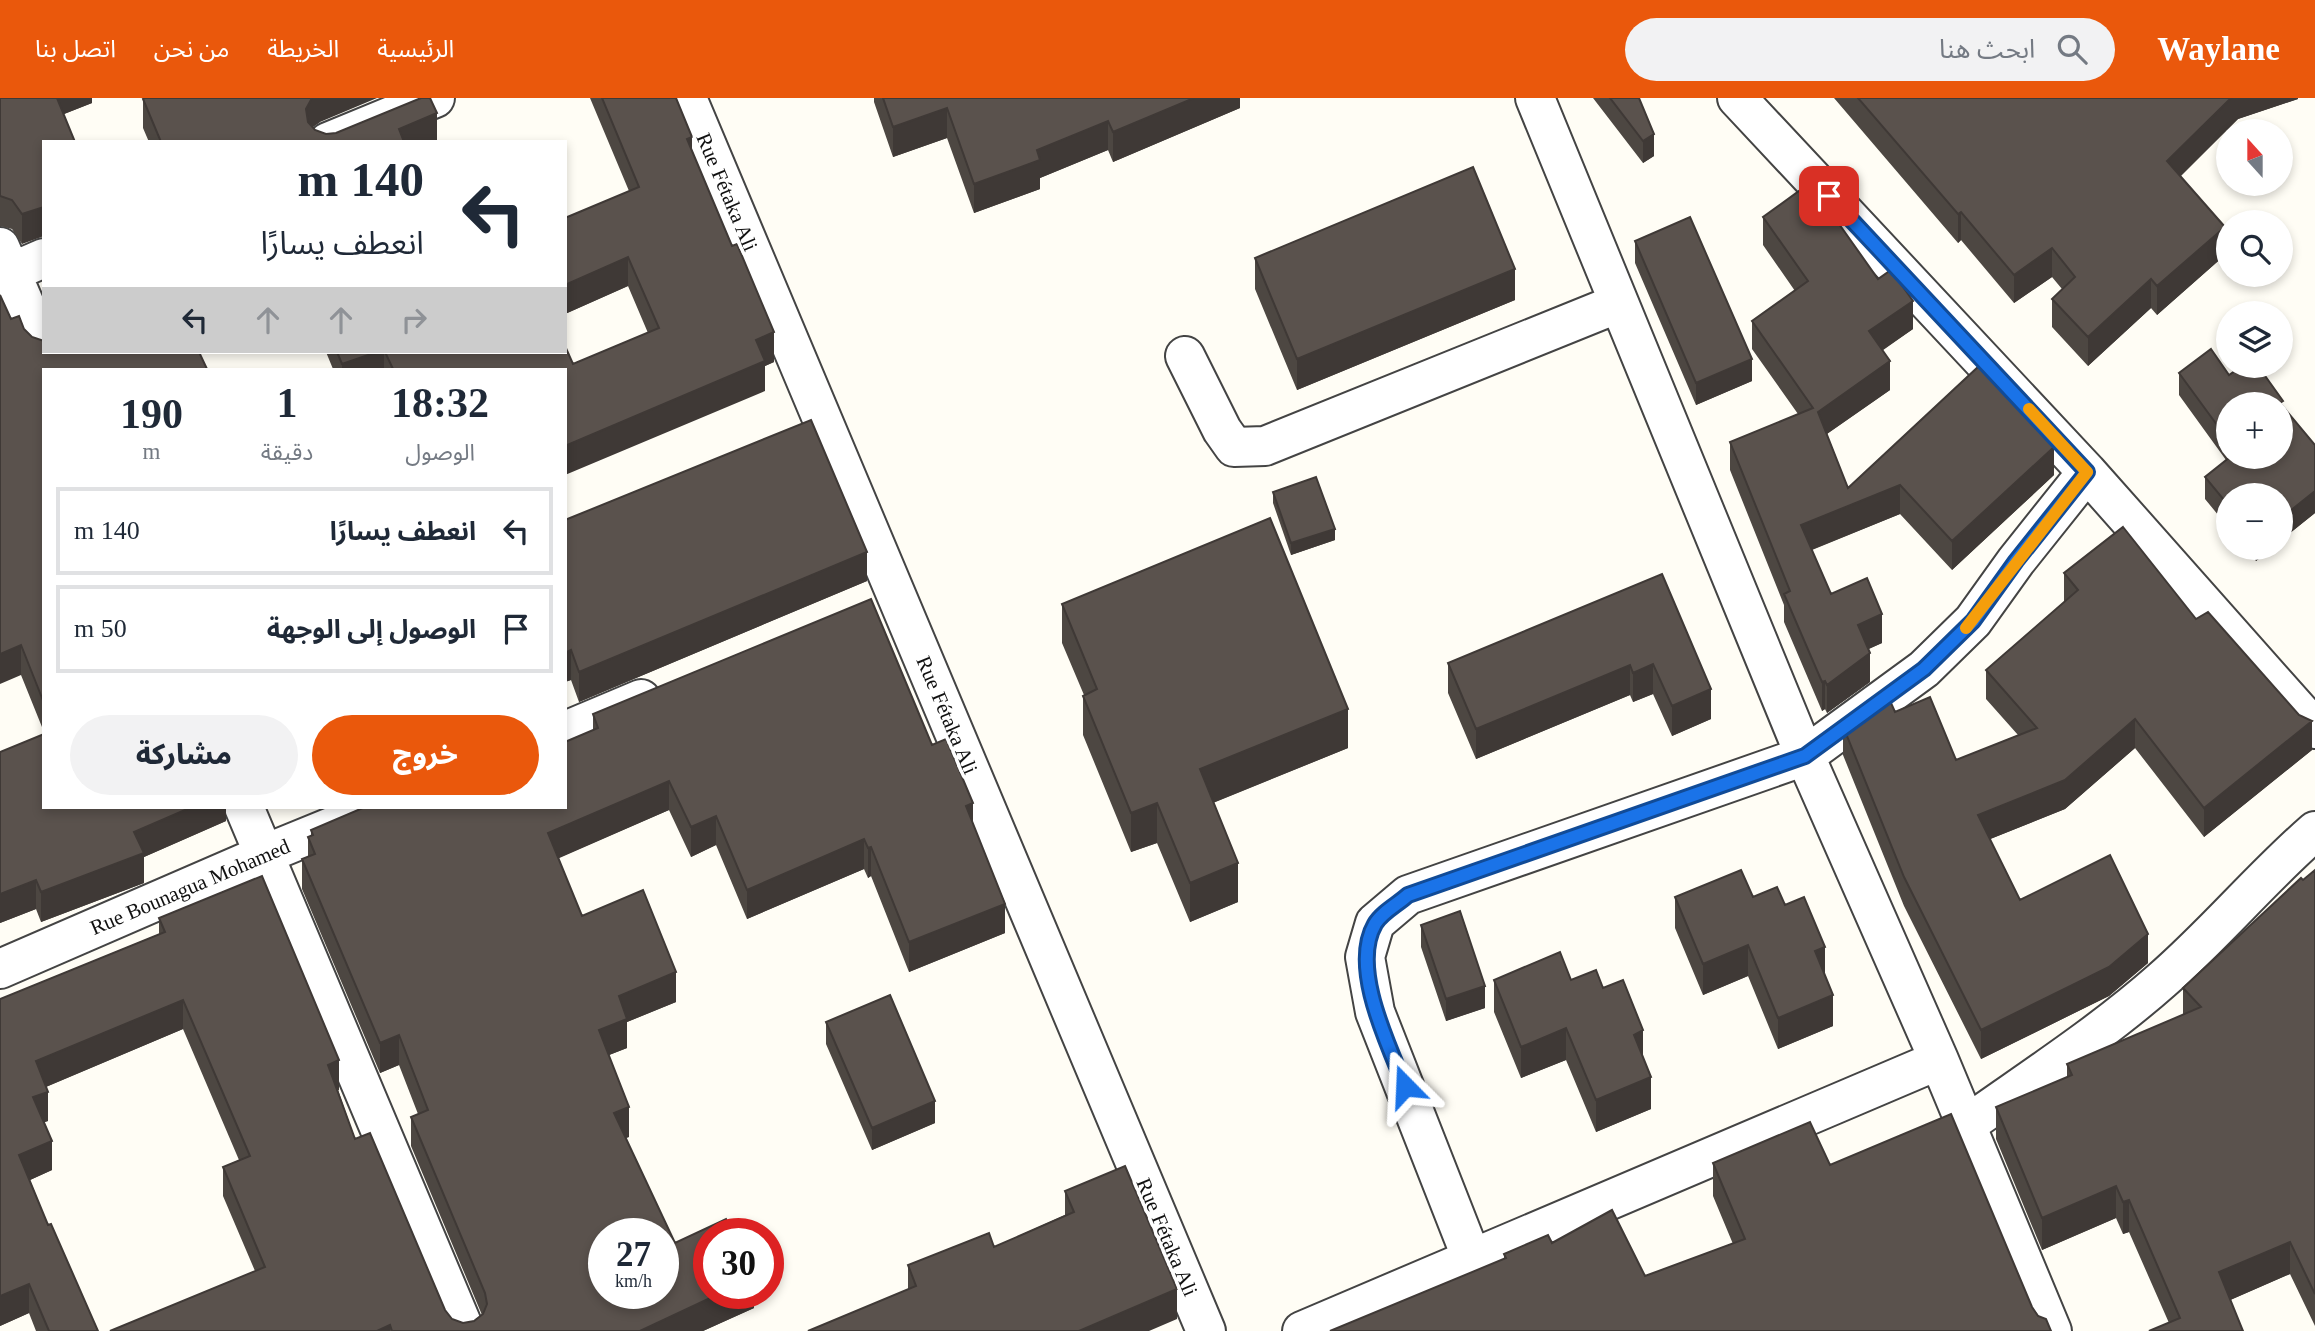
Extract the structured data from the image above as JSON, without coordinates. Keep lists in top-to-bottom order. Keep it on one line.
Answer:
{"streets":{"street":["Rue Fétaka Ali","Rue Bounagua Mohamed"]},"north":"top","page":{"header":"Waylane","search":"ابحث هنا","nav":["الرئيسية","الخريطة","من نحن","اتصل بنا"],"map_buttons":["+","−"],"turn":["140 m","انعطف يسارًا"],"eta":["18:32","الوصول","1","دقيقة","190","m"],"list":[{"name":"انعطف يسارًا","value":"140 m"},{"name":"الوصول إلى الوجهة","value":"50 m"}],"buttons":["خروج","مشاركة"],"speed":"27 km/h","limit":"30"}}
